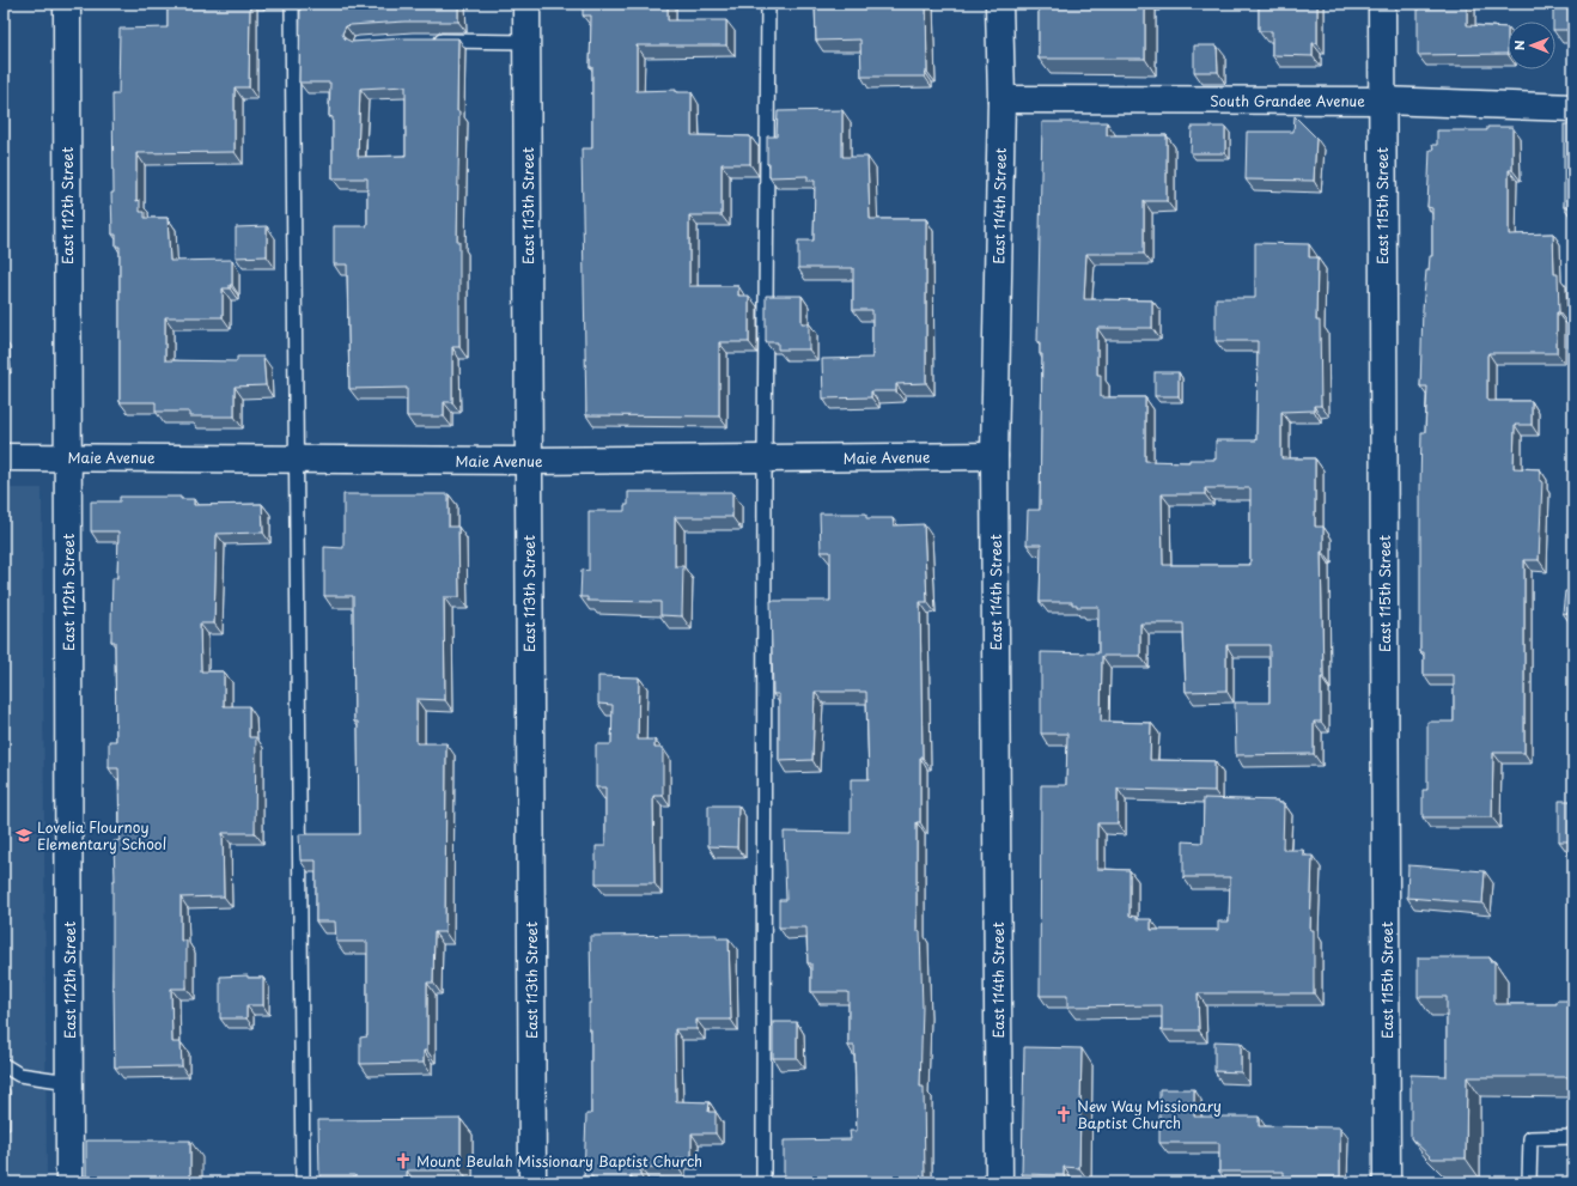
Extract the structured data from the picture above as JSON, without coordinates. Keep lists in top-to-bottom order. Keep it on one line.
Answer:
{"streets":{"street":["South Grandee Avenue","East 112th Street","East 113th Street","East 114th Street","East 115th Street","Maie Avenue"]},"crossings":[["South Grandee Avenue","East 114th Street"],["South Grandee Avenue","East 115th Street"],["East 112th Street","Maie Avenue"],["East 113th Street","Maie Avenue"],["East 114th Street","Maie Avenue"]],"places":{"school or university":["Lovelia Flournoy Elementary School"],"church":["New Way Missionary Baptist Church","Mount Beulah Missionary Baptist Church"]},"north":"left"}
